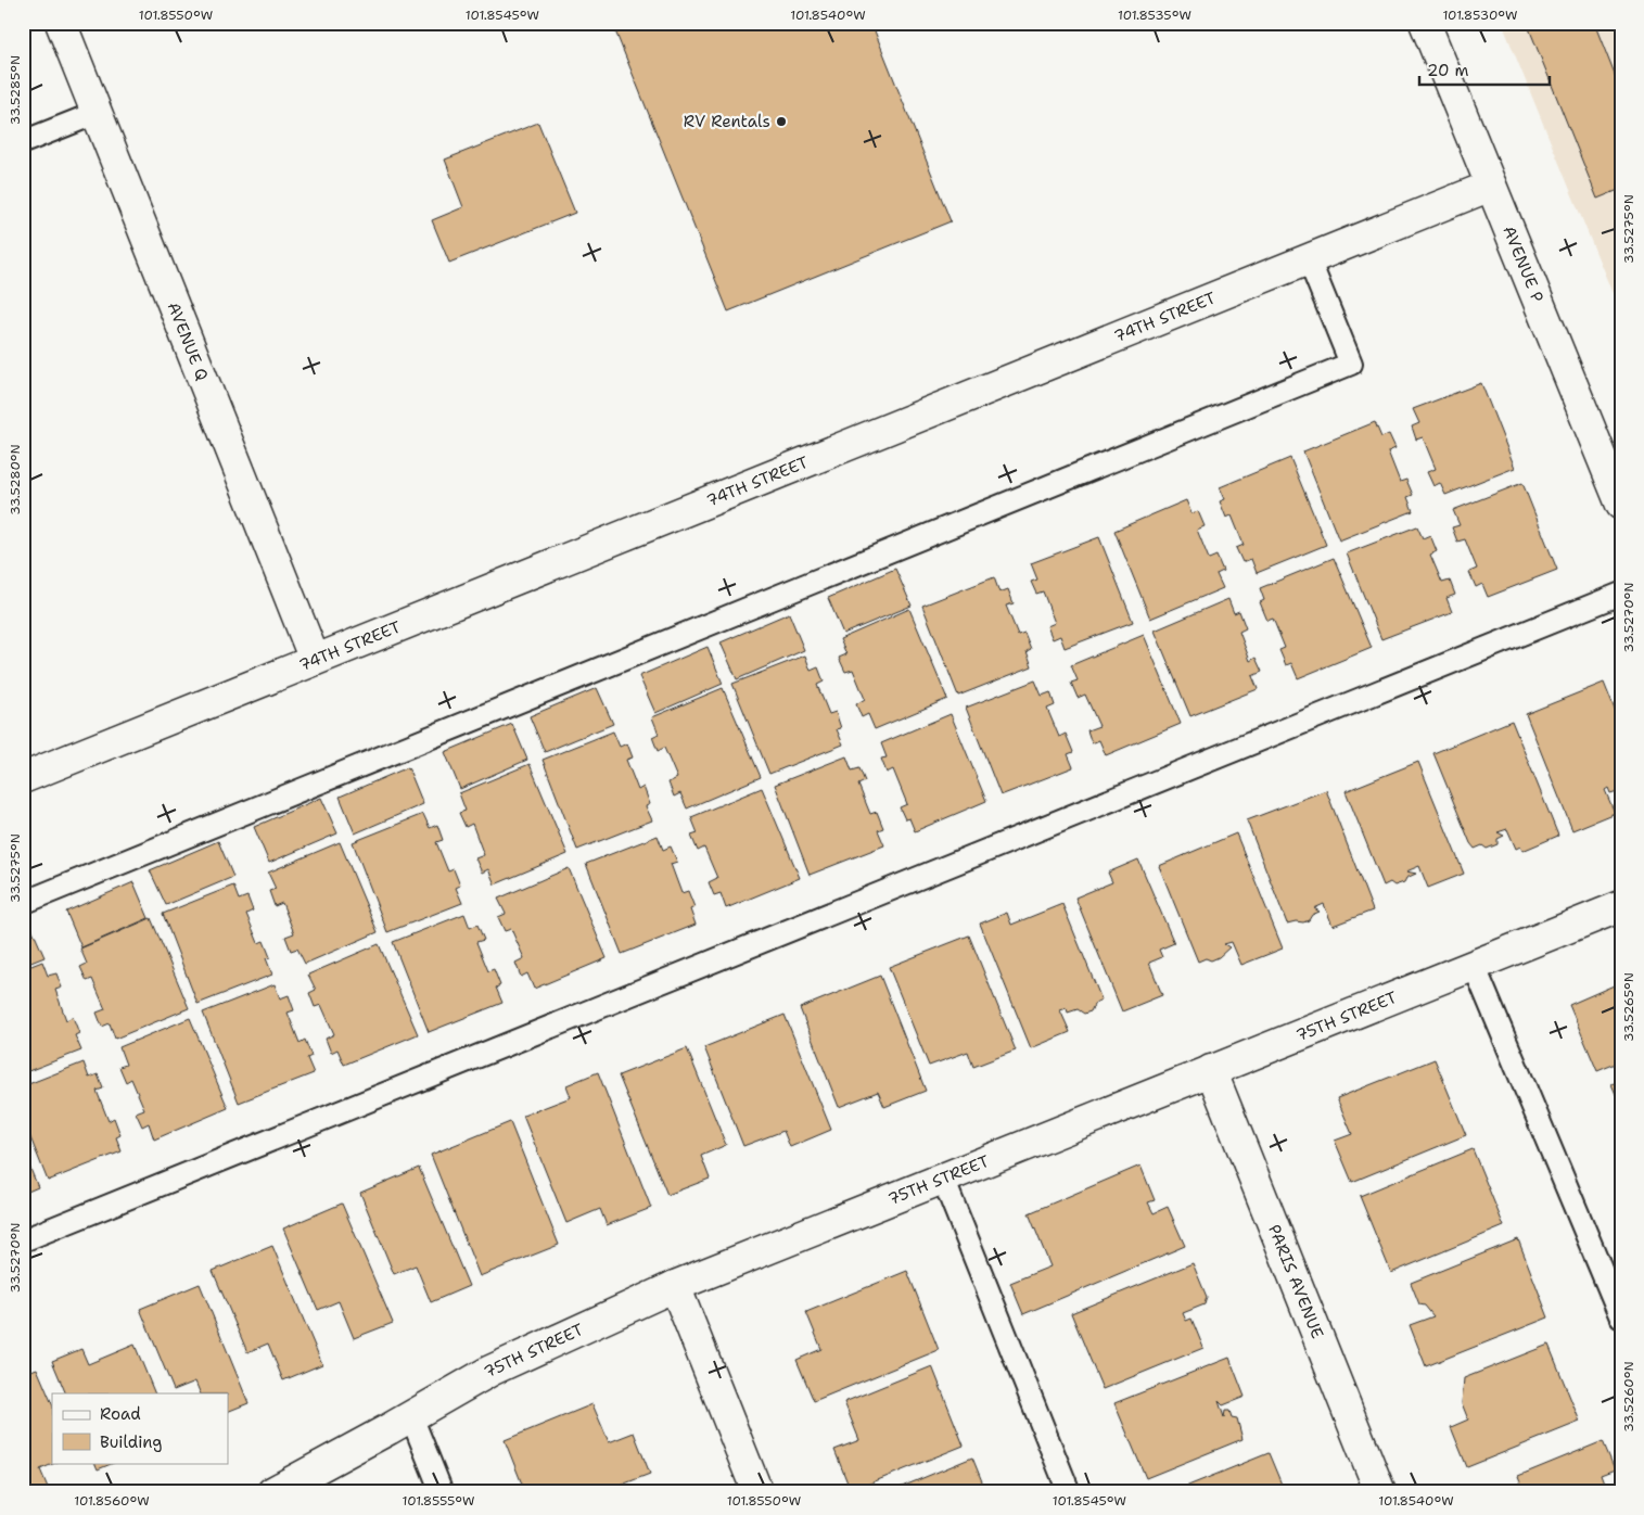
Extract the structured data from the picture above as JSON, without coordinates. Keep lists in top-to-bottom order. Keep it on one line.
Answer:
{"streets":{"street":["AVENUE P","74TH STREET","AVENUE Q","75TH STREET","PARIS AVENUE"]},"crossings":[["AVENUE P","74TH STREET"],["74TH STREET","AVENUE Q"],["75TH STREET","PARIS AVENUE"]],"places":["RV Rentals"],"legend":["Road","Building"],"scale_bar":"20 m","coordinates":["101.8550°W","101.8545°W","101.8540°W","101.8535°W","101.8530°W","33.5285°N","33.5275°N","33.5280°N","33.5270°N","33.5265°N","33.5260°N","101.8560°W","101.8555°W"]}
